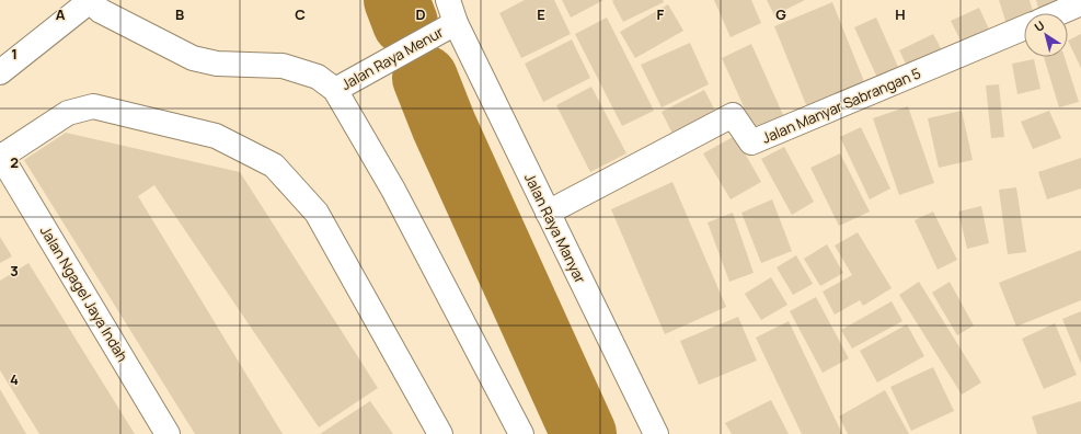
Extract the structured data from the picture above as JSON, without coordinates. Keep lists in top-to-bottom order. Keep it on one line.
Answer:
{"streets":{"main road":["Jalan Raya Menur","Jalan Manyar Sabrangan 5","Jalan Raya Manyar","Jalan Ngagel Jaya Indah"]},"crossings":[["Jalan Raya Menur","Jalan Raya Manyar"],["Jalan Manyar Sabrangan 5","Jalan Raya Manyar"]],"north":"top left","grid":{"columns":["A","B","C","D","E","F","G","H"],"rows":["1","2","3","4"]}}
